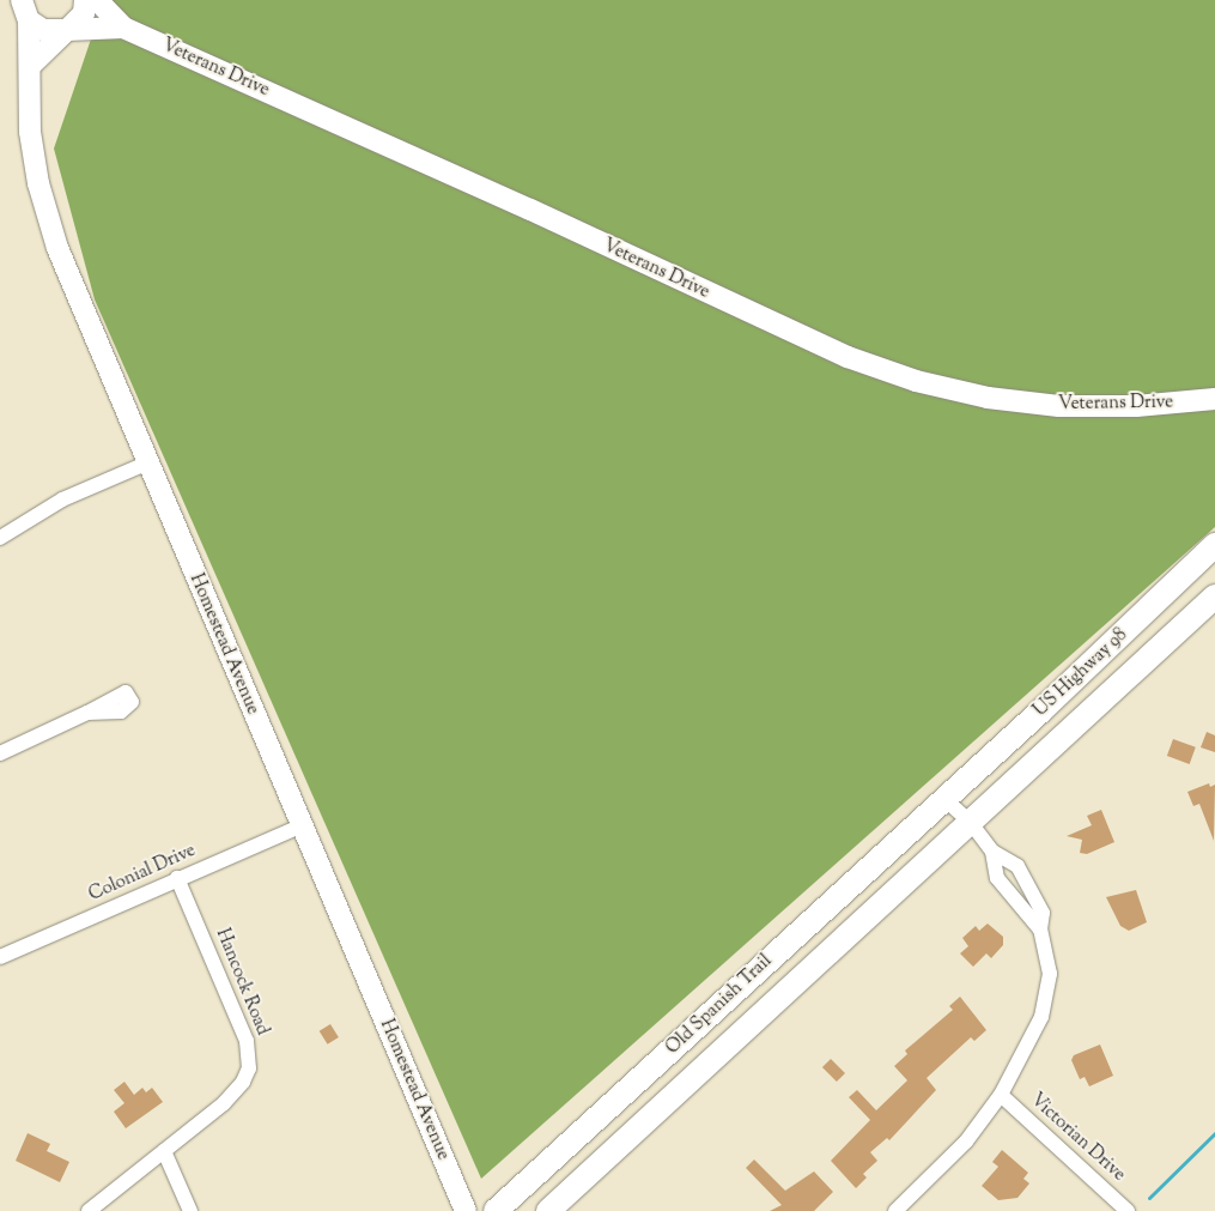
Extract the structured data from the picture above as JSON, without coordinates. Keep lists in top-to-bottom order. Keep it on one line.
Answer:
{"streets":{"main road":["US Highway 98","Old Spanish Trail"],"street":["Veterans Drive","Homestead Avenue","Colonial Drive","Hancock Road","Victorian Drive"]},"crossings":[["Veterans Drive","Homestead Avenue"],["Homestead Avenue","Colonial Drive"],["US Highway 98","Old Spanish Trail"],["Colonial Drive","Hancock Road"]]}
